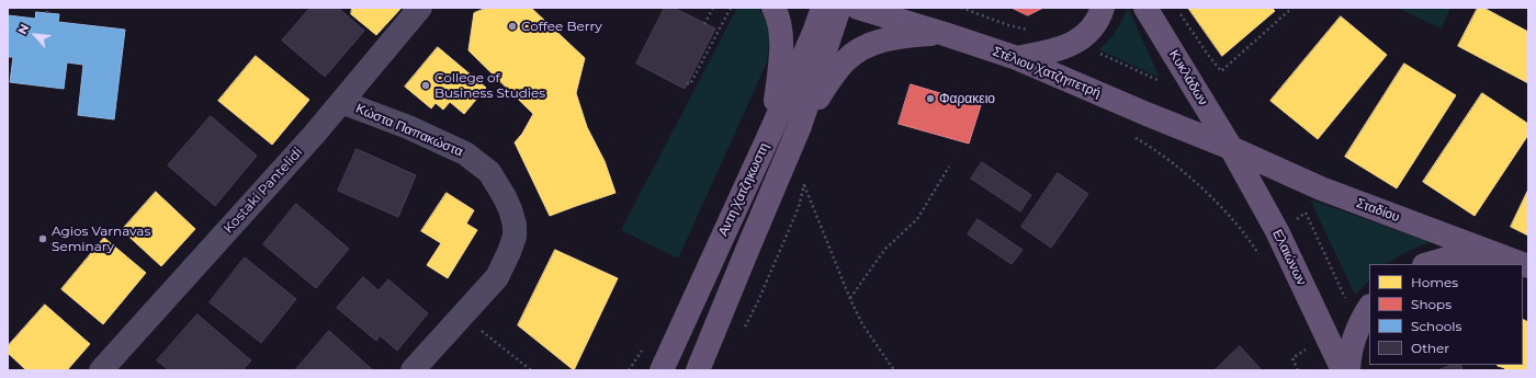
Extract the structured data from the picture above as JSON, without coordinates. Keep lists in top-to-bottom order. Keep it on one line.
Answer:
{"streets":{"main road":["Στέλιου Χατζηπετρή","Κυκλάδων","Αντη Χατζηκωστη","Σταδίου","Ελαιώνων"],"street":["Κώστα Παπακώστα","Kostaki Pantelidi"]},"crossings":[["Στέλιου Χατζηπετρή","Κυκλάδων"],["Στέλιου Χατζηπετρή","Σταδίου"],["Στέλιου Χατζηπετρή","Ελαιώνων"],["Κυκλάδων","Σταδίου"],["Κυκλάδων","Ελαιώνων"],["Κώστα Παπακώστα","Kostaki Pantelidi"],["Σταδίου","Ελαιώνων"]],"places":["Coffee Berry","College of Business Studies","Φαρακειο","Agios Varnavas Seminary"],"legend":["Homes","Shops","Schools","Other"],"north":"top left"}
